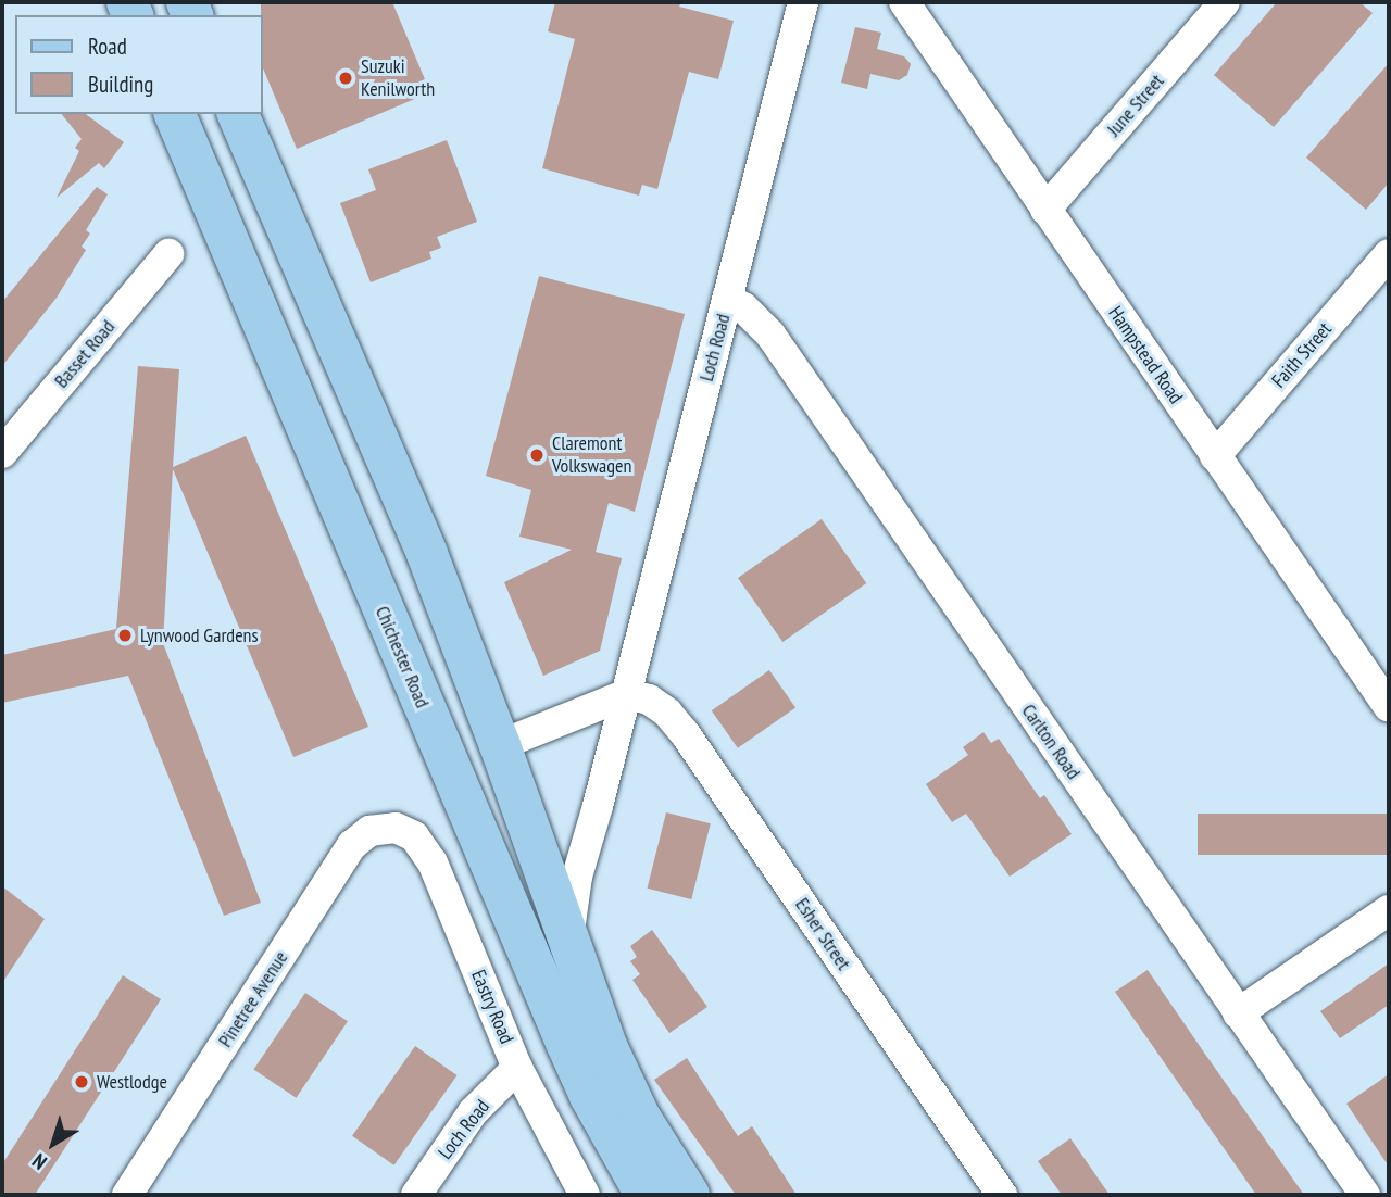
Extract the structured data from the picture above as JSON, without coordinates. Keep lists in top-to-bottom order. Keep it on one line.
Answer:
{"streets":{"main road":["Chichester Road"],"street":["June Street","Loch Road","Basset Road","Hampstead Road","Faith Street","Carlton Road","Esher Street","Pinetree Avenue","Eastry Road"]},"crossings":[["June Street","Hampstead Road"],["Loch Road","Carlton Road"],["Loch Road","Esher Street"],["Loch Road","Eastry Road"],["Hampstead Road","Faith Street"],["Pinetree Avenue","Eastry Road"]],"places":["Suzuki Kenilworth","Claremont Volkswagen","Lynwood Gardens","Westlodge"],"legend":["Road","Building"],"north":"bottom left"}
